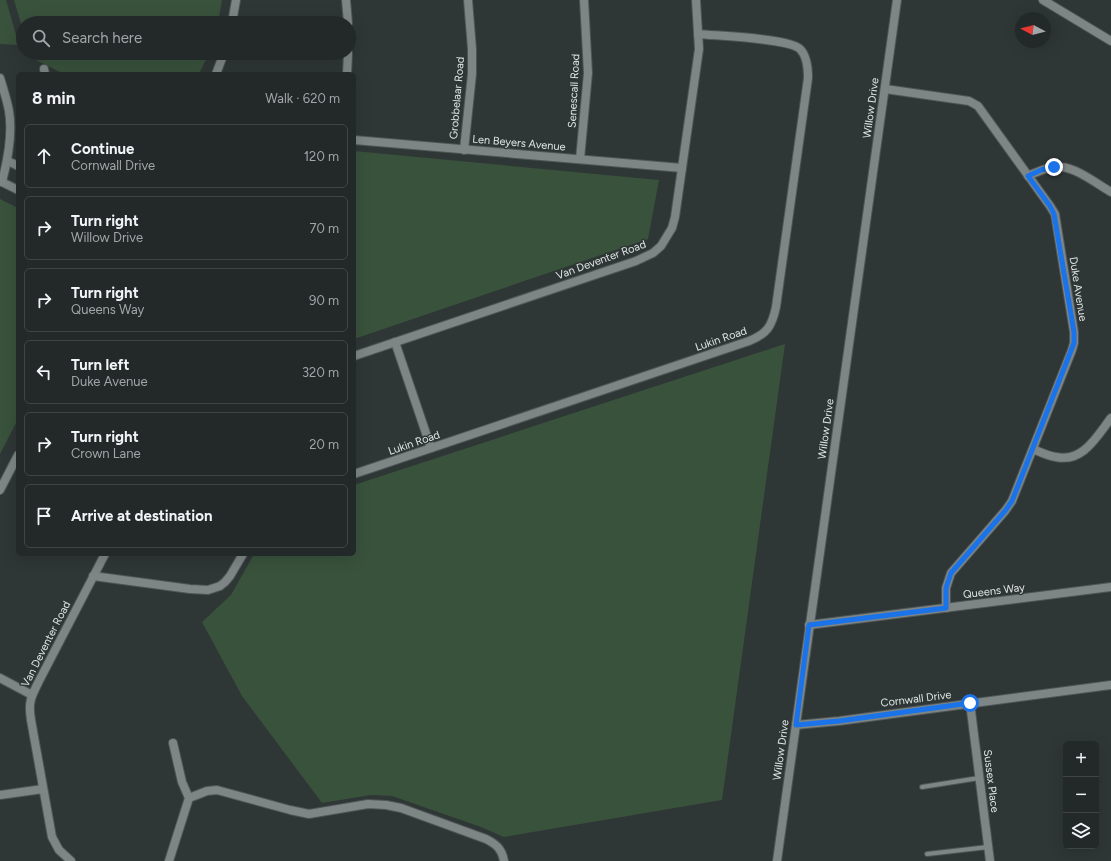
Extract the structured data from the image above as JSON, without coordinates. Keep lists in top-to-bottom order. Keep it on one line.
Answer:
{"streets":{"street":["Senescall Road","Grobbelaar Road","Willow Drive","Len Beyers Avenue","Van Deventer Road","Duke Avenue","Lukin Road","Queens Way","Cornwall Drive","Sussex Place"]},"crossings":[["Senescall Road","Len Beyers Avenue"],["Grobbelaar Road","Len Beyers Avenue"],["Willow Drive","Duke Avenue"],["Willow Drive","Queens Way"],["Willow Drive","Cornwall Drive"],["Len Beyers Avenue","Van Deventer Road"],["Van Deventer Road","Lukin Road"],["Duke Avenue","Queens Way"],["Cornwall Drive","Sussex Place"]],"north":"left","page":{"search":"Search here","heading":["8 min","Walk · 620 m"],"list":[["Continue","Cornwall Drive","120 m"],["Turn right","Willow Drive","70 m"],["Turn right","Queens Way","90 m"],["Turn left","Duke Avenue","320 m"],["Turn right","Crown Lane","20 m"],"Arrive at destination"],"map_buttons":["+","−"]}}
